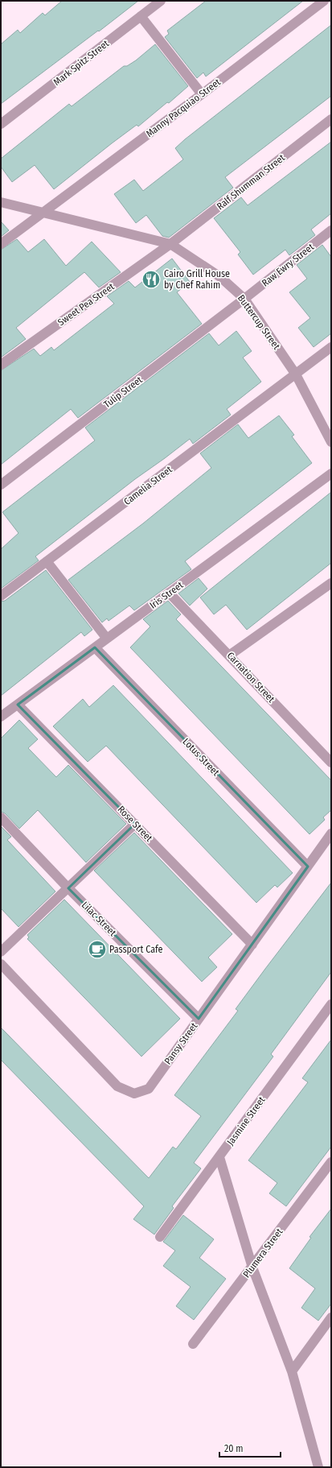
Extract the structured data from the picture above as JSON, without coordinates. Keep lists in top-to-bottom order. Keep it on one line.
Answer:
{"streets":{"street":["Mark Spitz Street","Manny Pacquiao Street","Ralf Shumman Street","Raw Ewry Street","Sweet Pea Street","Buttercup Street","Tulip Street","Camelia Street","Iris Street","Carnation Street","Lotus Street","Rose Street","Lilac Street","Pansy Street","Jasmine Street","Plumera Street"]},"crossings":[["Manny Pacquiao Street","Buttercup Street"],["Ralf Shumman Street","Sweet Pea Street"],["Ralf Shumman Street","Buttercup Street"],["Raw Ewry Street","Buttercup Street"],["Raw Ewry Street","Tulip Street"],["Sweet Pea Street","Buttercup Street"],["Buttercup Street","Tulip Street"],["Buttercup Street","Camelia Street"],["Iris Street","Carnation Street"],["Iris Street","Lotus Street"],["Iris Street","Rose Street"],["Lotus Street","Pansy Street"],["Rose Street","Pansy Street"],["Lilac Street","Pansy Street"]],"places":{"restaurant":["Cairo Grill House by Chef Rahim"],"cafe":["Passport Cafe"]},"scale_bar":"20 m"}
